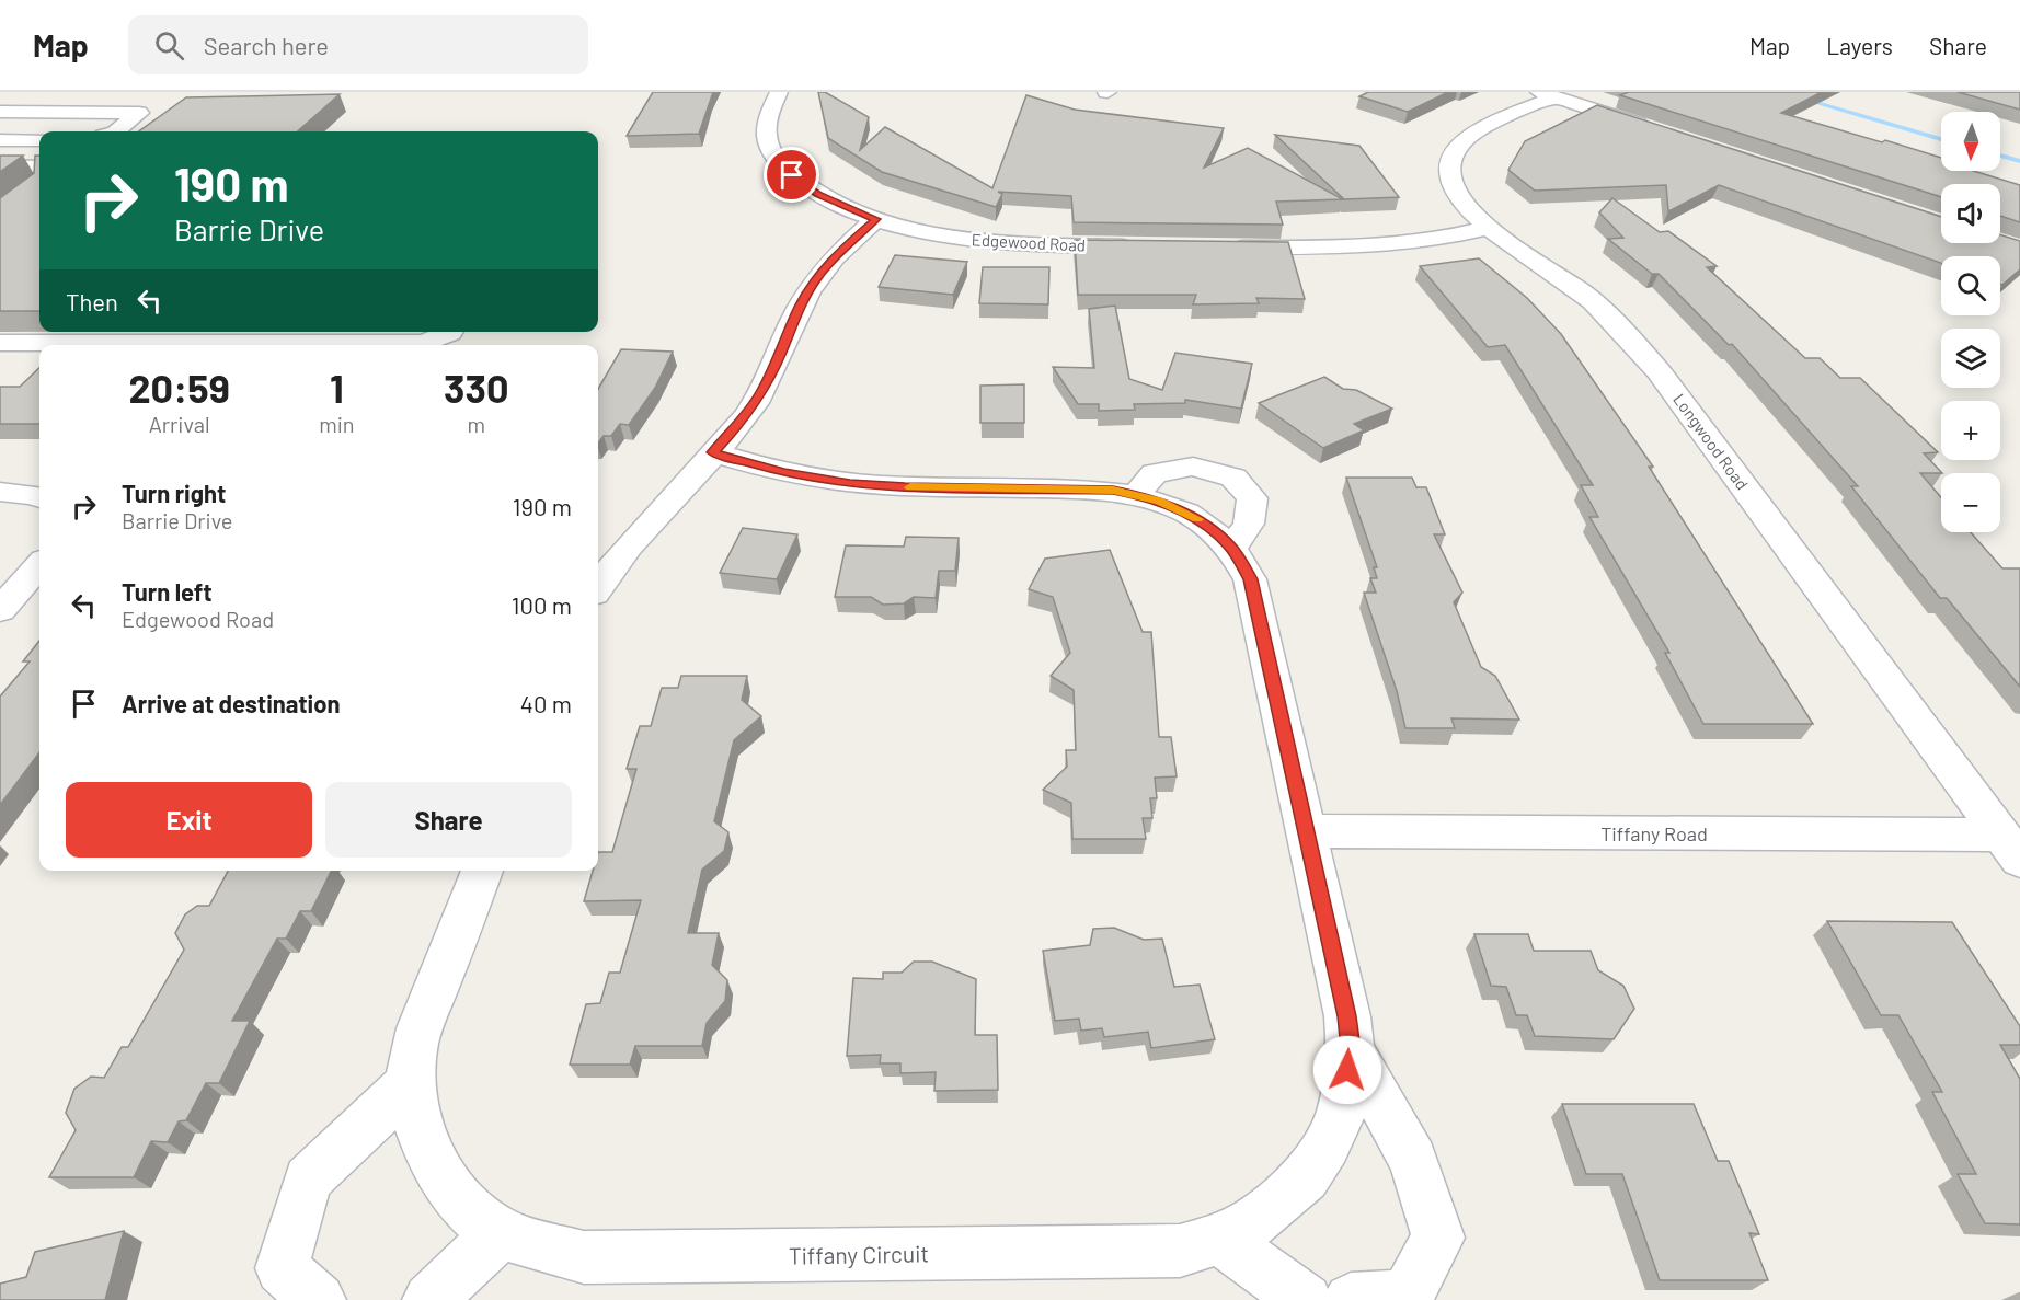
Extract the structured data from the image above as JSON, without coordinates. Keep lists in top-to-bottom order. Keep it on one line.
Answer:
{"streets":{"street":["Edgewood Road","Longwood Road","Tiffany Road","Tiffany Circuit"]},"crossings":[["Longwood Road","Tiffany Road"],["Tiffany Road","Tiffany Circuit"]],"north":"bottom","page":{"header":"Map","search":"Search here","nav":["Map","Layers","Share"],"map_buttons":["+","−"],"turn":["190 m","Barrie Drive"],"then":"Then","eta":["20:59","Arrival","1","min","330","m"],"list":[{"name":"Turn right","note":"Barrie Drive","value":"190 m"},{"name":"Turn left","note":"Edgewood Road","value":"100 m"},{"name":"Arrive at destination","value":"40 m"}],"buttons":["Exit","Share"]}}
